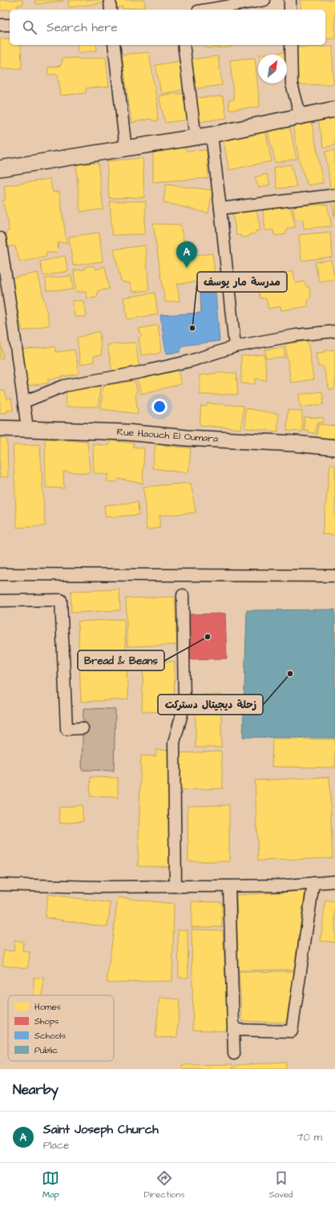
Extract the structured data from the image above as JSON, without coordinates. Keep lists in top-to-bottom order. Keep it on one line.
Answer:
{"streets":{"street":["Rue Haouch El Oumara"]},"places":["مدرسة مار يوسف","Bread & Beans","زحلة ديجيتال دستركت"],"legend":["Homes","Shops","Schools","Public"],"north":"top right","page":{"search":"Search here","pins":"A","heading":"Nearby","list":[{"mark":"A","name":"Saint Joseph Church","note":"Place","value":"70 m"}],"nav":["Map","Directions","Saved"]}}
